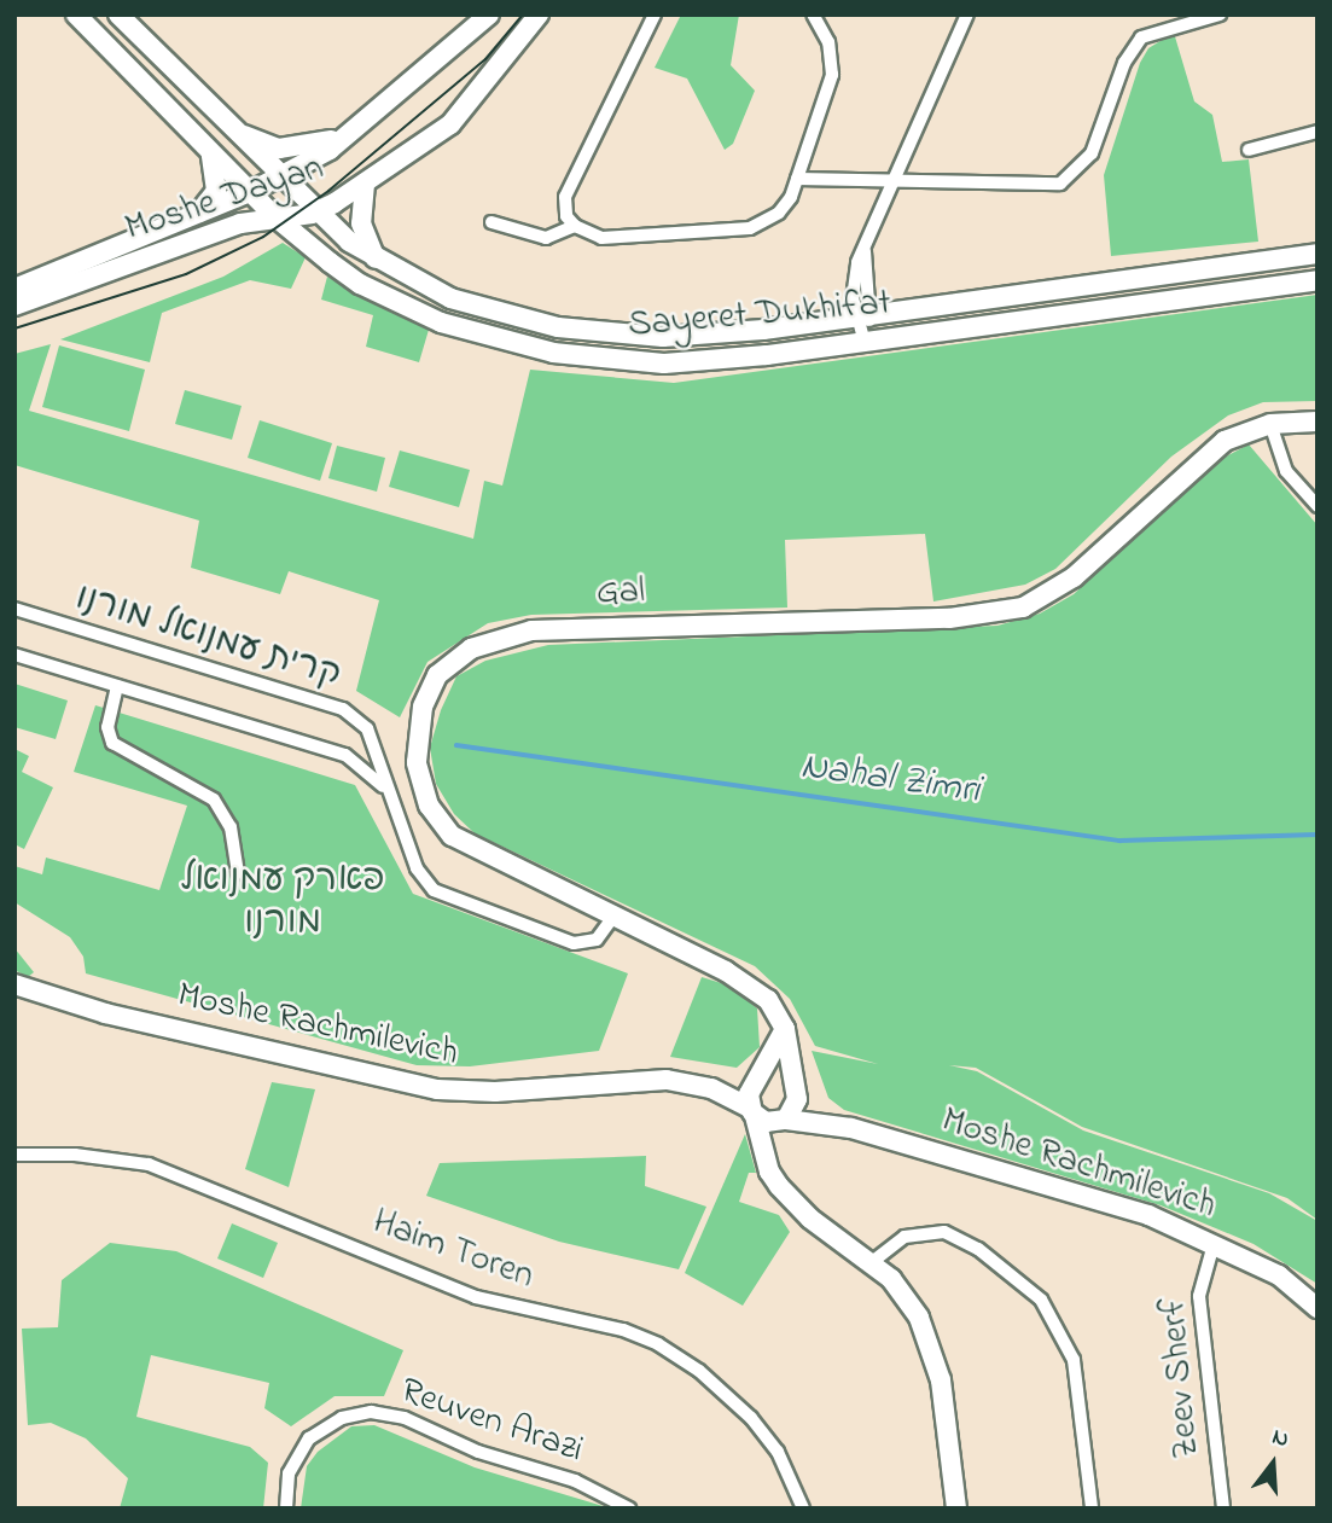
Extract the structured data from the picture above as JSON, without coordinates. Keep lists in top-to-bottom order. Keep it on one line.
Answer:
{"streets":{"street":["Moshe Dayan","Sayeret Dukhifat","Gal","קרית עמנואל מורנו","Moshe Rachmilevich","Haim Toren","Zeev Sherf","Reuven Arazi"]},"crossings":[["Moshe Dayan","Sayeret Dukhifat"],["Gal","קרית עמנואל מורנו"],["Gal","Moshe Rachmilevich"],["Moshe Rachmilevich","Zeev Sherf"]],"water":["Nahal Zimri"],"parks":["פארק עמנואל מורנו"],"north":"top"}
